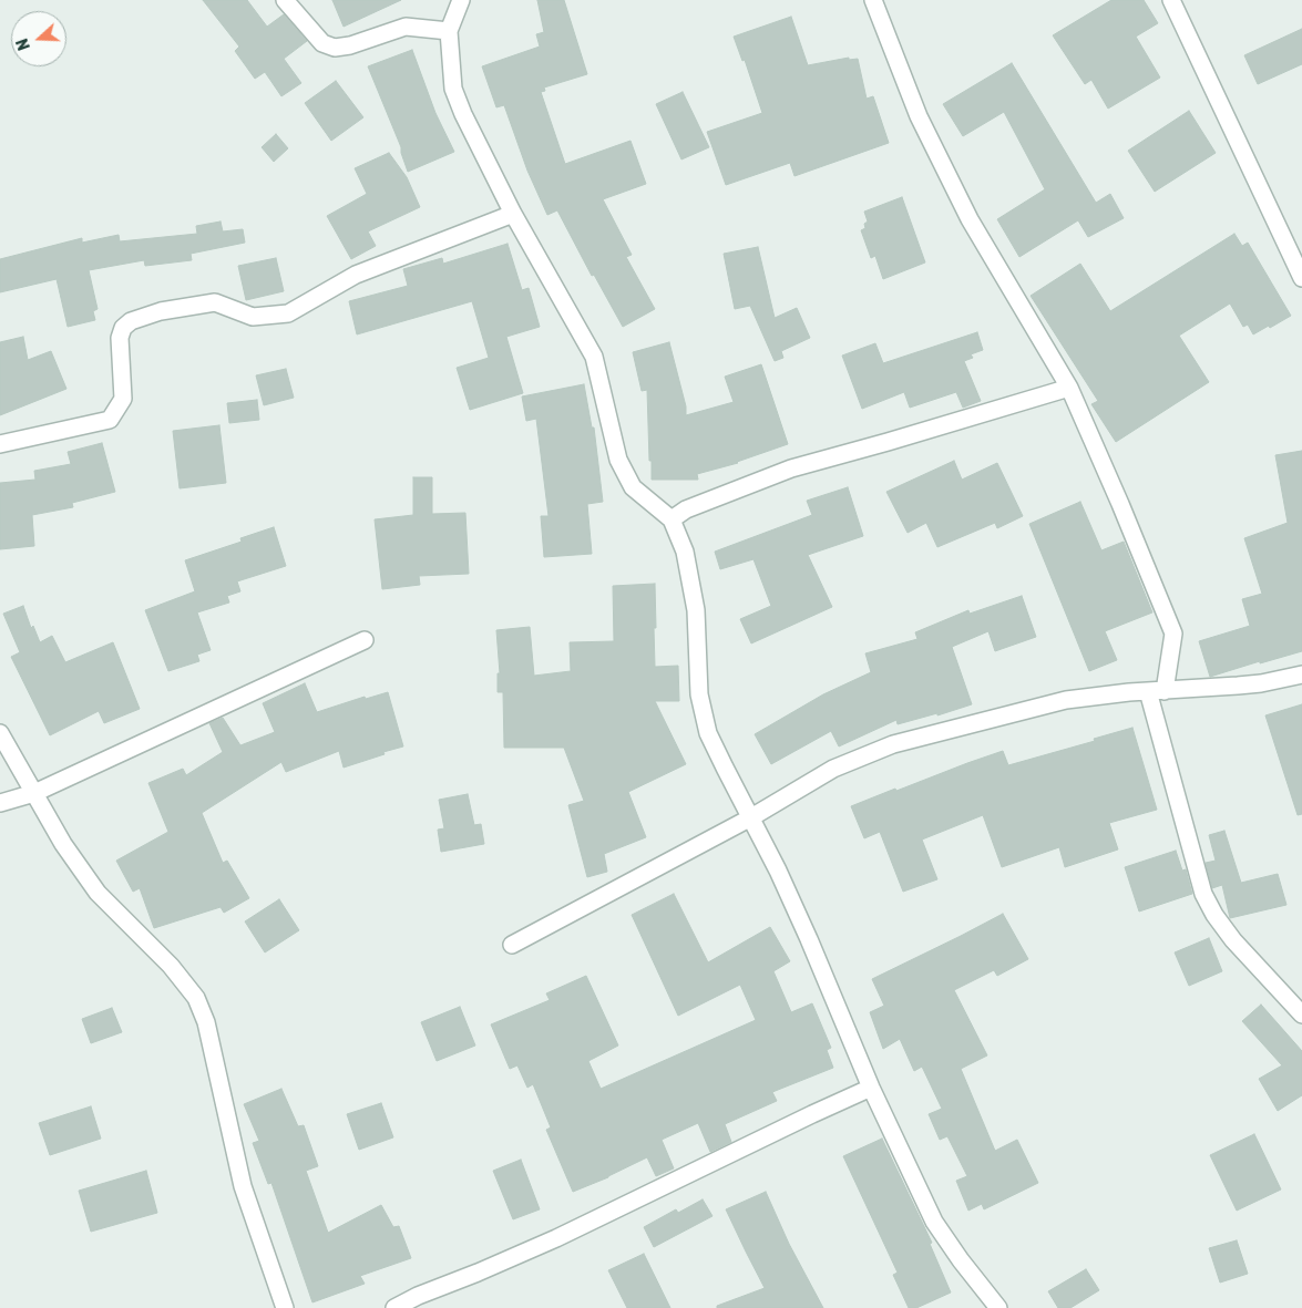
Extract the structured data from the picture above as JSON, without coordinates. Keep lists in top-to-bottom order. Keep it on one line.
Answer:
{"north":"left"}
